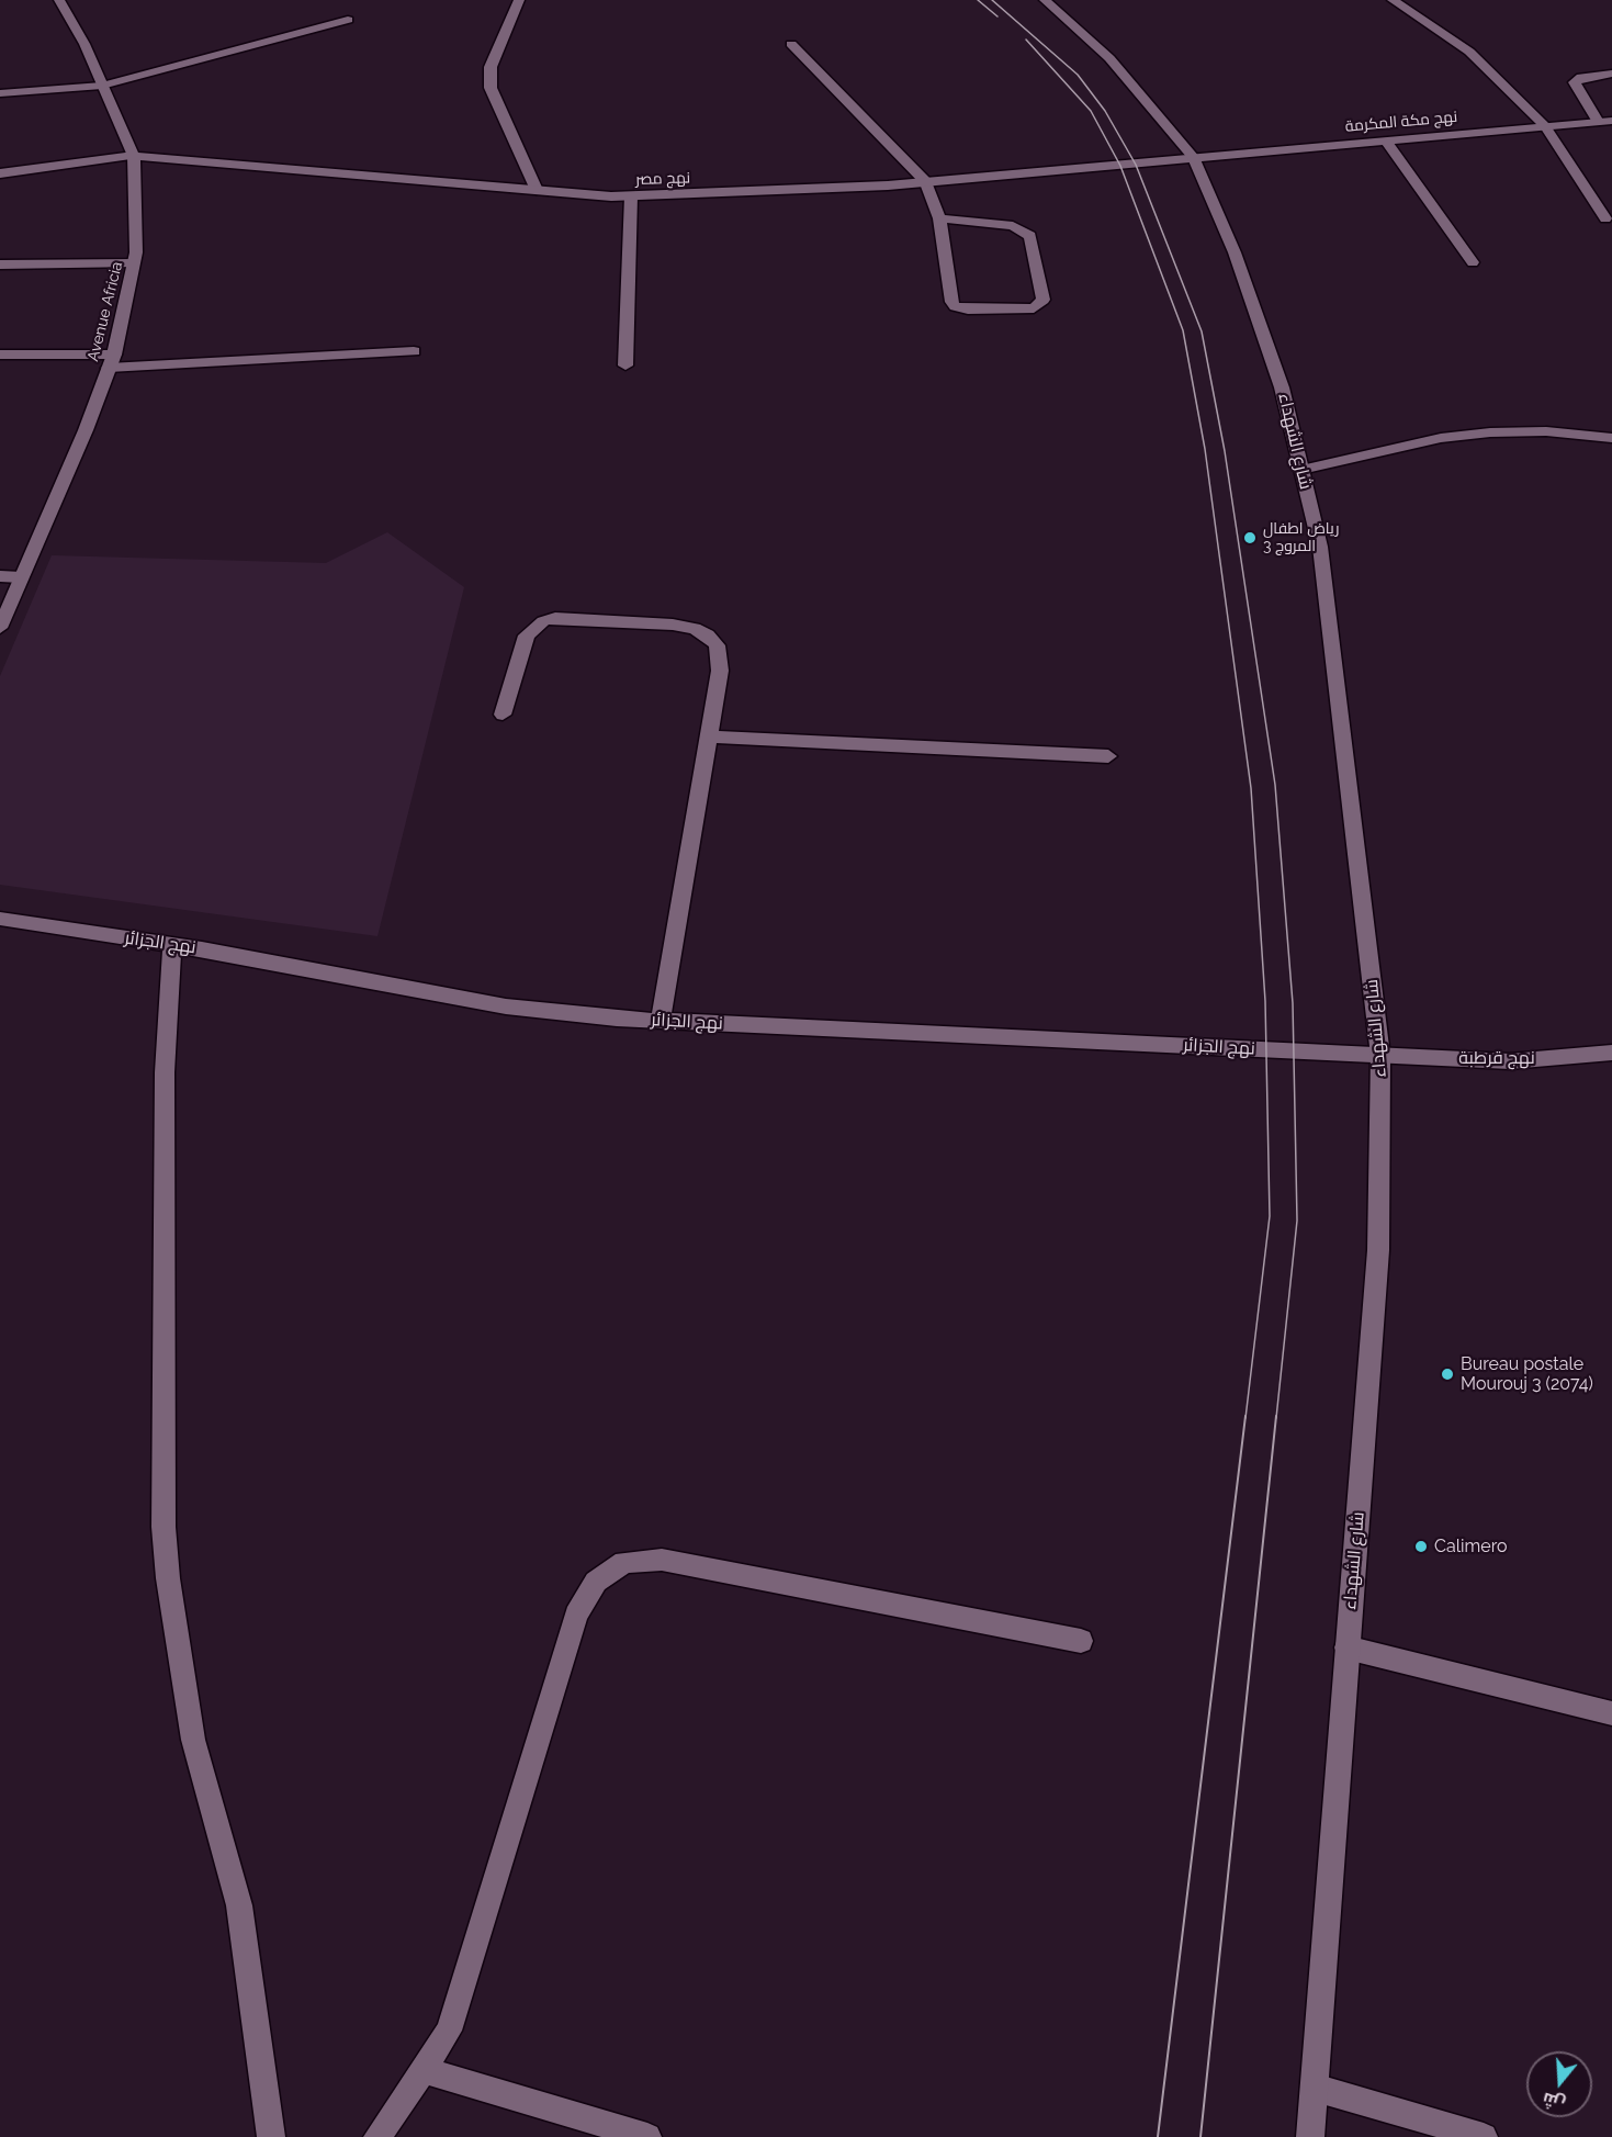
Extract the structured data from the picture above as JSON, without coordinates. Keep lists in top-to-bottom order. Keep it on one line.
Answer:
{"streets":{"street":["نهج مكة المكرمة","نهج مصر","Avenue Africia","شارع الشهداء","نهج الجزائر","نهج قرطبة"]},"crossings":[["نهج مكة المكرمة","نهج مصر"],["نهج مكة المكرمة","شارع الشهداء"],["نهج مصر","Avenue Africia"],["نهج مصر","شارع الشهداء"],["شارع الشهداء","نهج الجزائر"],["شارع الشهداء","نهج قرطبة"],["نهج الجزائر","نهج قرطبة"]],"places":["رياض اطفال المروج 3","Bureau postale Mourouj 3 (2074)","Calimero"],"north":"bottom"}
